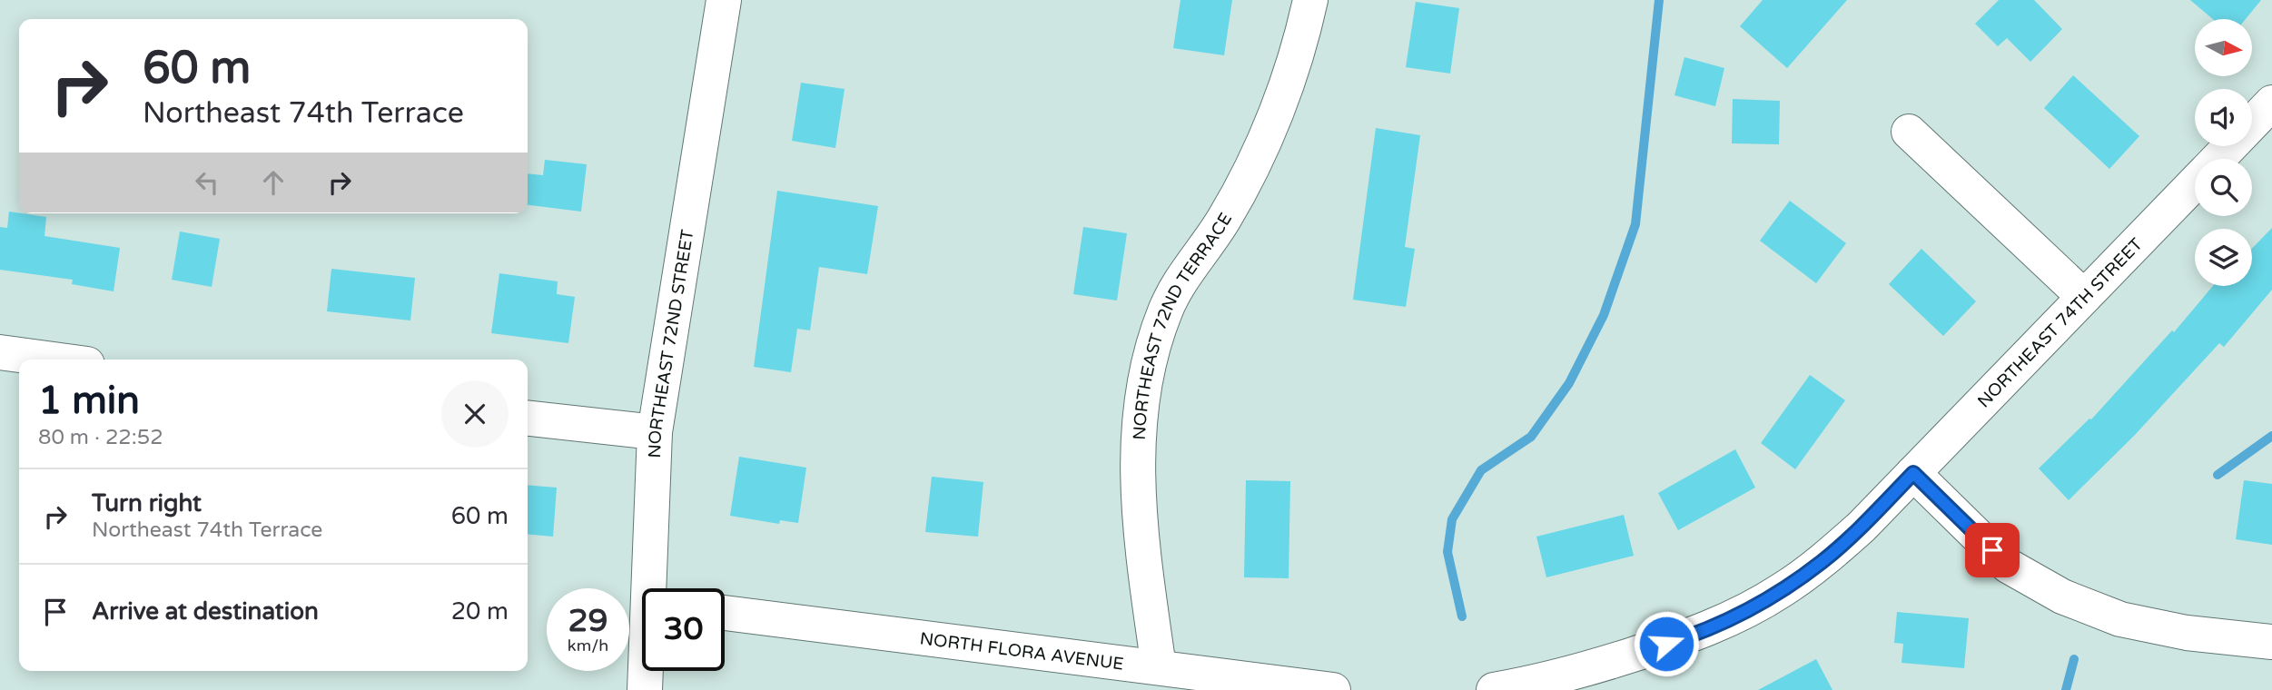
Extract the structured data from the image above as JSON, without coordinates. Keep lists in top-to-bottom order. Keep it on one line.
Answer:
{"streets":{"street":["NORTHEAST 74TH STREET","NORTHEAST 72ND TERRACE","NORTHEAST 72ND STREET","NORTH FLORA AVENUE"]},"crossings":[["NORTHEAST 72ND TERRACE","NORTH FLORA AVENUE"]],"north":"right","page":{"turn":["60 m","Northeast 74th Terrace"],"heading":["1 min","80 m · 22:52"],"list":[{"name":"Turn right","note":"Northeast 74th Terrace","value":"60 m"},{"name":"Arrive at destination","value":"20 m"}],"speed":"29 km/h","limit":"30"}}
